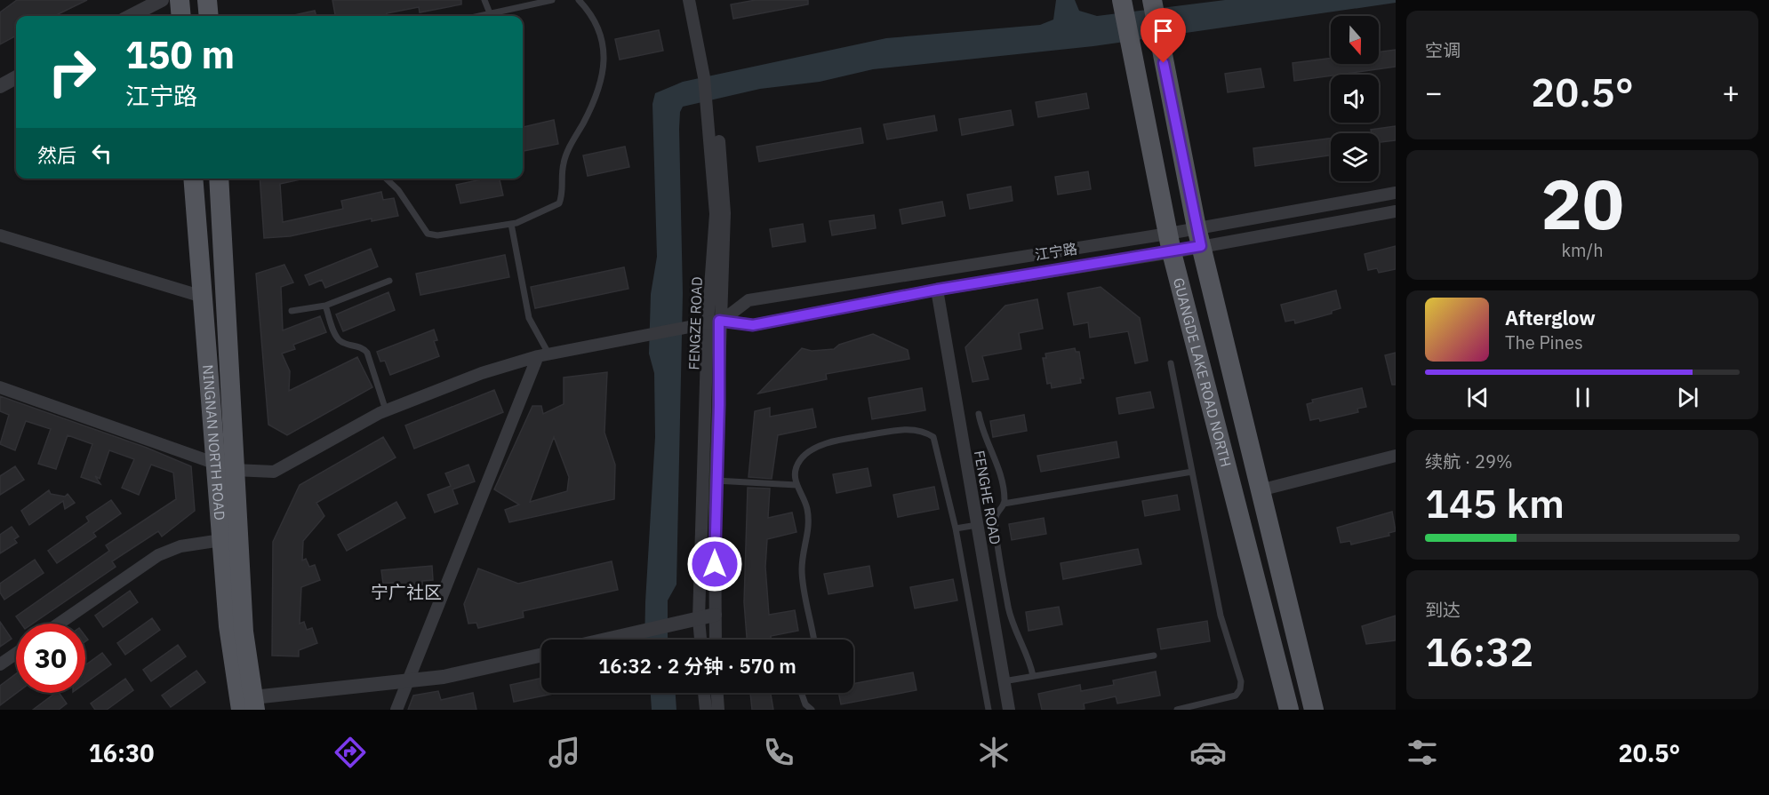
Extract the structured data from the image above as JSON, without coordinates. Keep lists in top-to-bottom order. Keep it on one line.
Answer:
{"streets":{"main road":["GUANGDE LAKE ROAD NORTH","NINGNAN NORTH ROAD"],"street":["江宁路","FENGZE ROAD","FENGHE ROAD"]},"crossings":[["江宁路","FENGZE ROAD"],["江宁路","GUANGDE LAKE ROAD NORTH"],["江宁路","FENGHE ROAD"]],"districts":["宁广社区"],"north":"bottom","page":{"tile":["空调",["20","km/h"],["续航 · 29%","145 km"],["到达","16:32"]],"turn":["150 m","江宁路"],"heat":["−","20.5°","+"],"then":"然后","song":["Afterglow","The Pines"],"limit":"30","trip":"16:32 · 2 分钟 · 570 m","tabs":["16:30","20.5°"]}}
